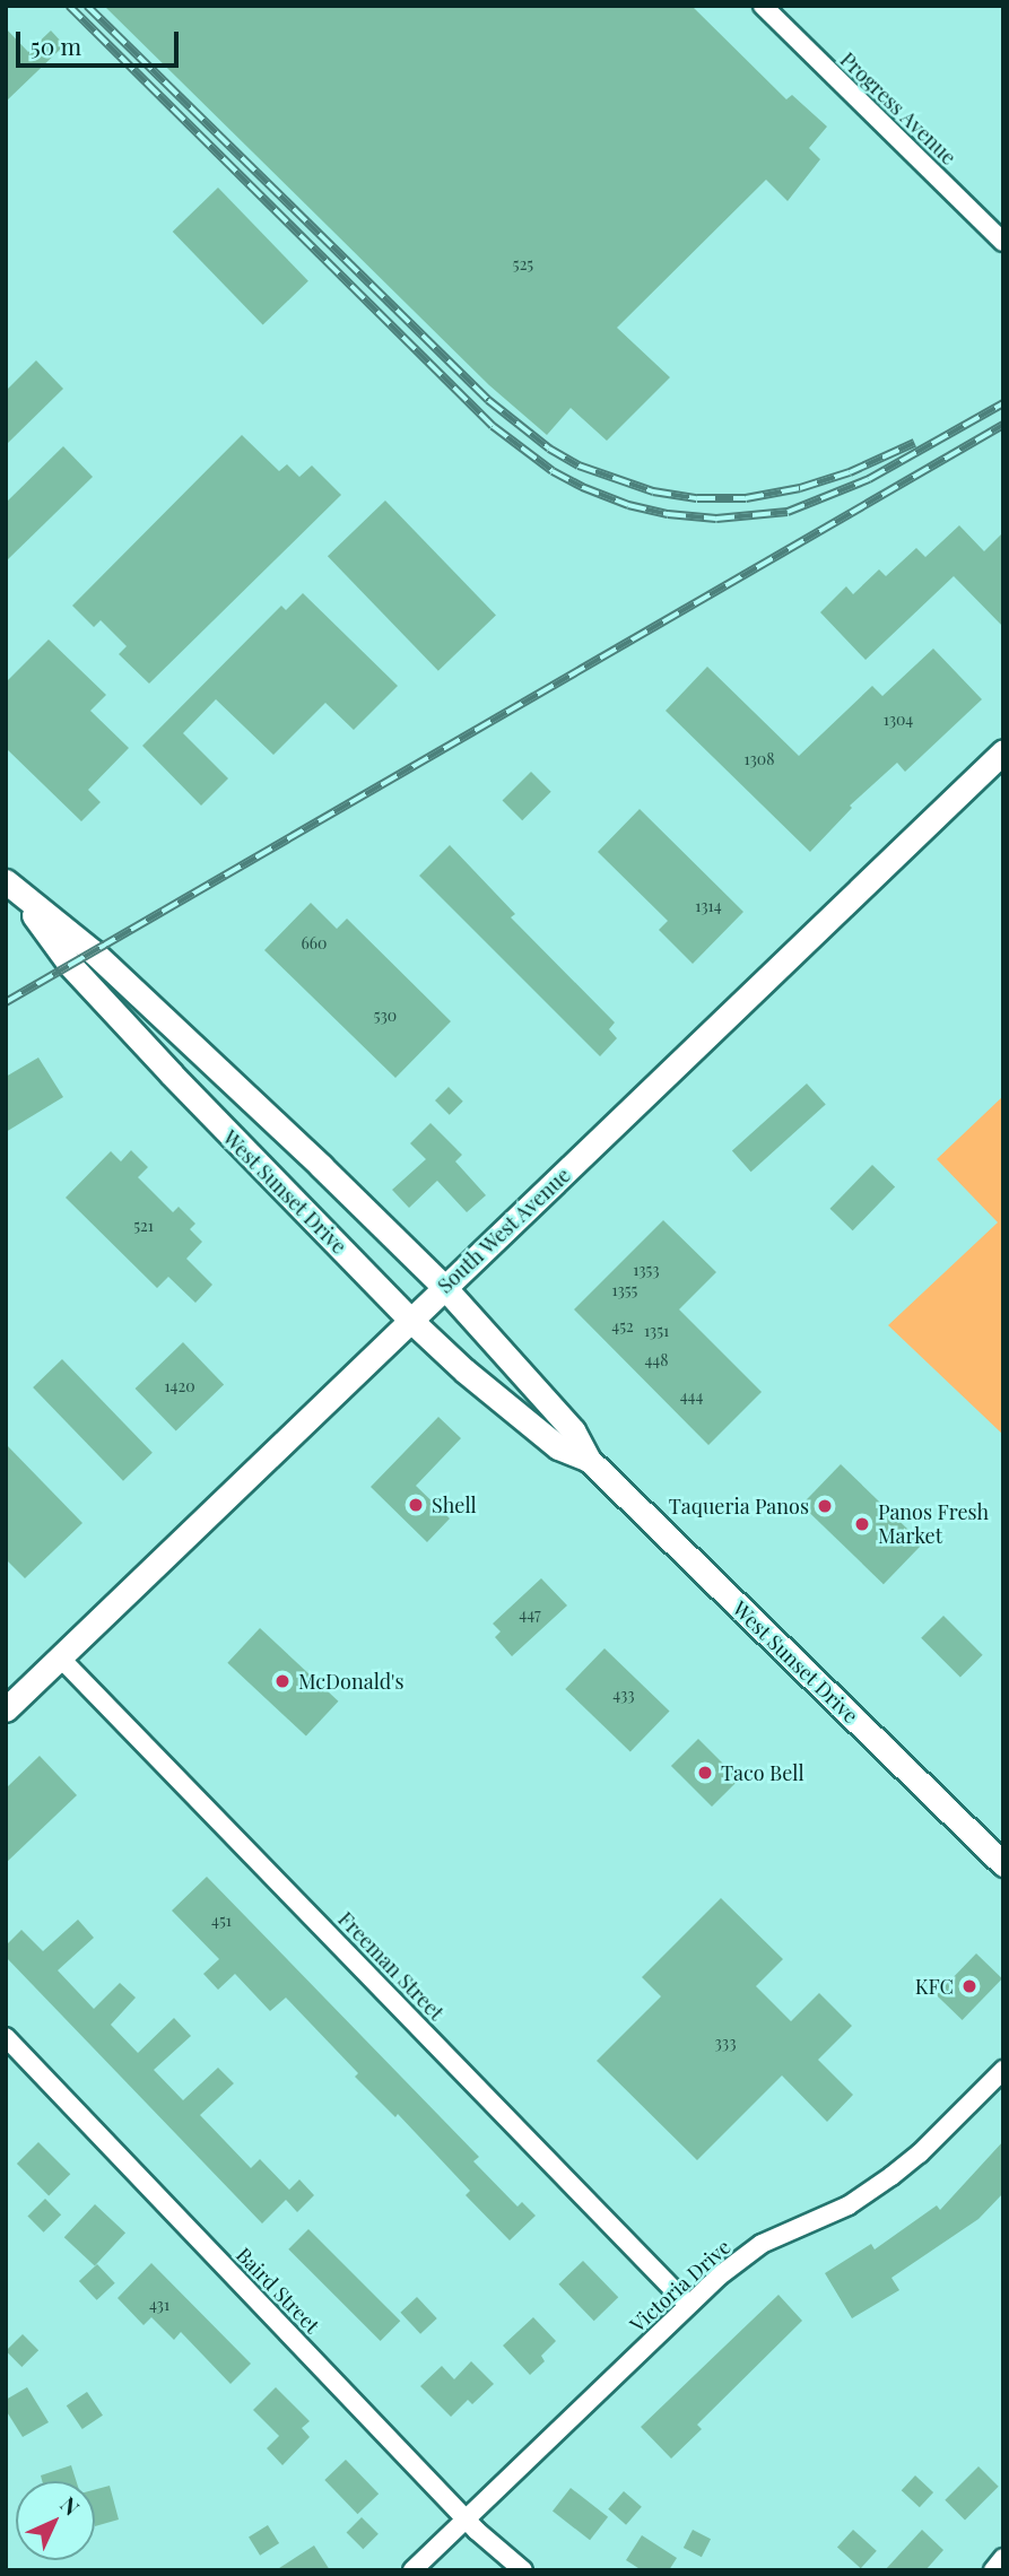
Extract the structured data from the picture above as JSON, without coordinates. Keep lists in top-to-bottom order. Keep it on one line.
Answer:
{"streets":{"main road":["West Sunset Drive","South West Avenue"],"street":["Progress Avenue","Freeman Street","Victoria Drive","Baird Street"]},"crossings":[["West Sunset Drive","South West Avenue"],["South West Avenue","Freeman Street"],["Freeman Street","Victoria Drive"],["Victoria Drive","Baird Street"]],"places":["Shell","Taqueria Panos","Panos Fresh Market","McDonald's","Taco Bell","KFC"],"house_numbers":["525","1304","1308","1314","660","530","521","1353","1355","452","1351","448","1420","444","447","433","451","333","431"],"scale_bar":"50 m","north":"top right"}
